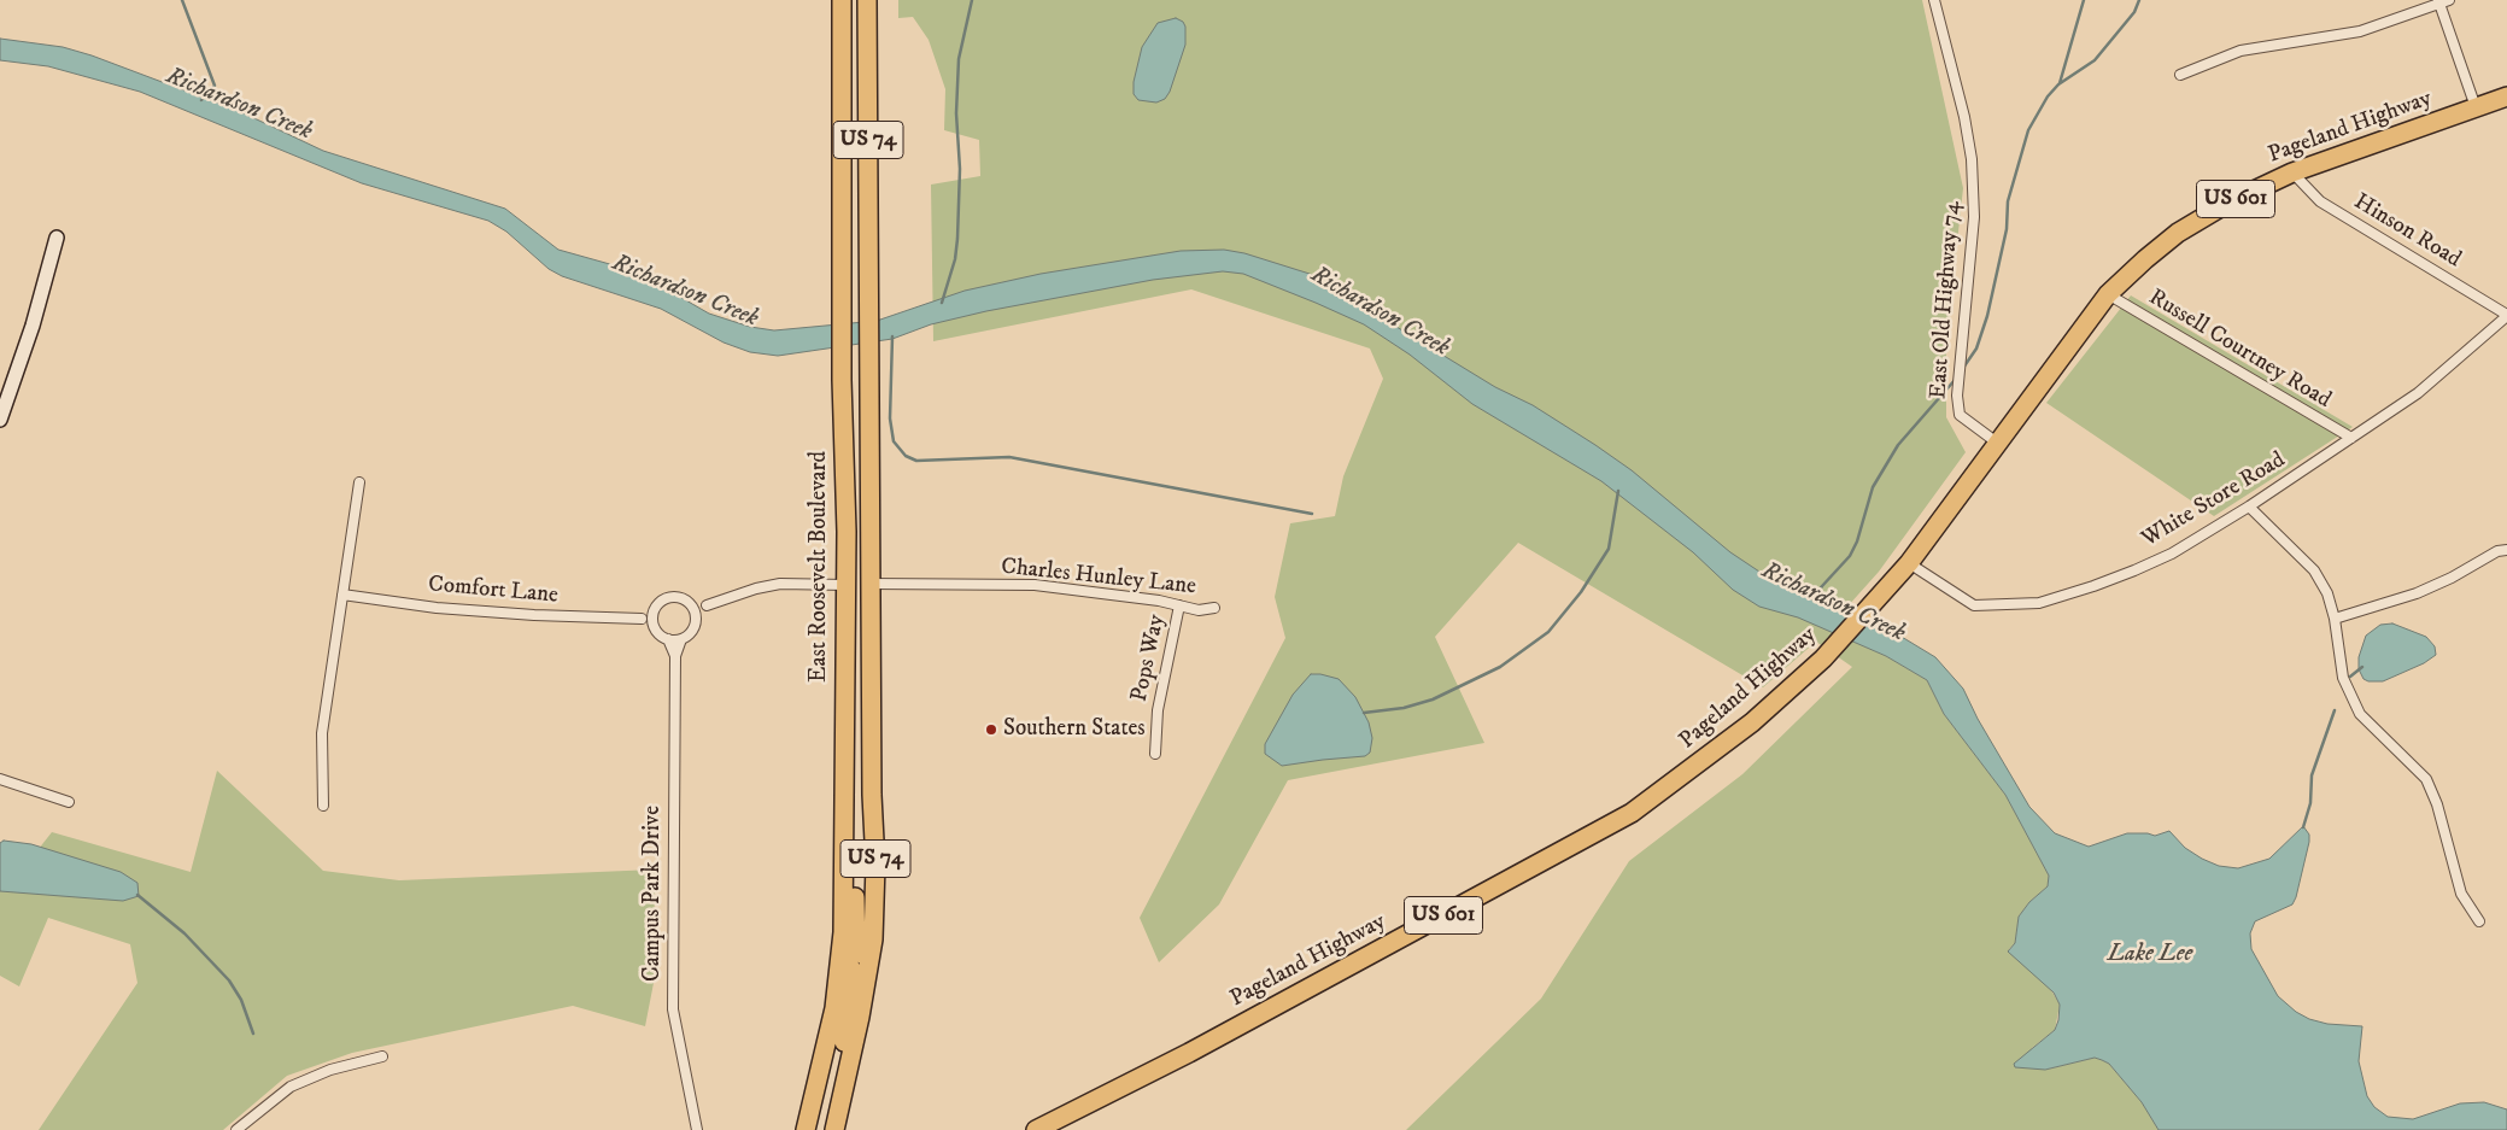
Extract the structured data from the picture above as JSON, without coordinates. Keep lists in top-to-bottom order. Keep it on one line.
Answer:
{"streets":{"highway":["Pageland Highway","US 74","US 601","East Roosevelt Boulevard"],"street":["Hinson Road","East Old Highway 74","Russell Courtney Road","White Store Road","Charles Hunley Lane","Comfort Lane","Pops Way","Campus Park Drive"]},"crossings":[["Pageland Highway","Hinson Road"],["Pageland Highway","East Old Highway 74"],["Pageland Highway","Russell Courtney Road"],["Pageland Highway","White Store Road"],["US 74","Charles Hunley Lane"],["Hinson Road","White Store Road"],["Russell Courtney Road","White Store Road"],["Charles Hunley Lane","Pops Way"],["Comfort Lane","Campus Park Drive"]],"water":["Richardson Creek","Lake Lee"],"places":["Southern States"]}
